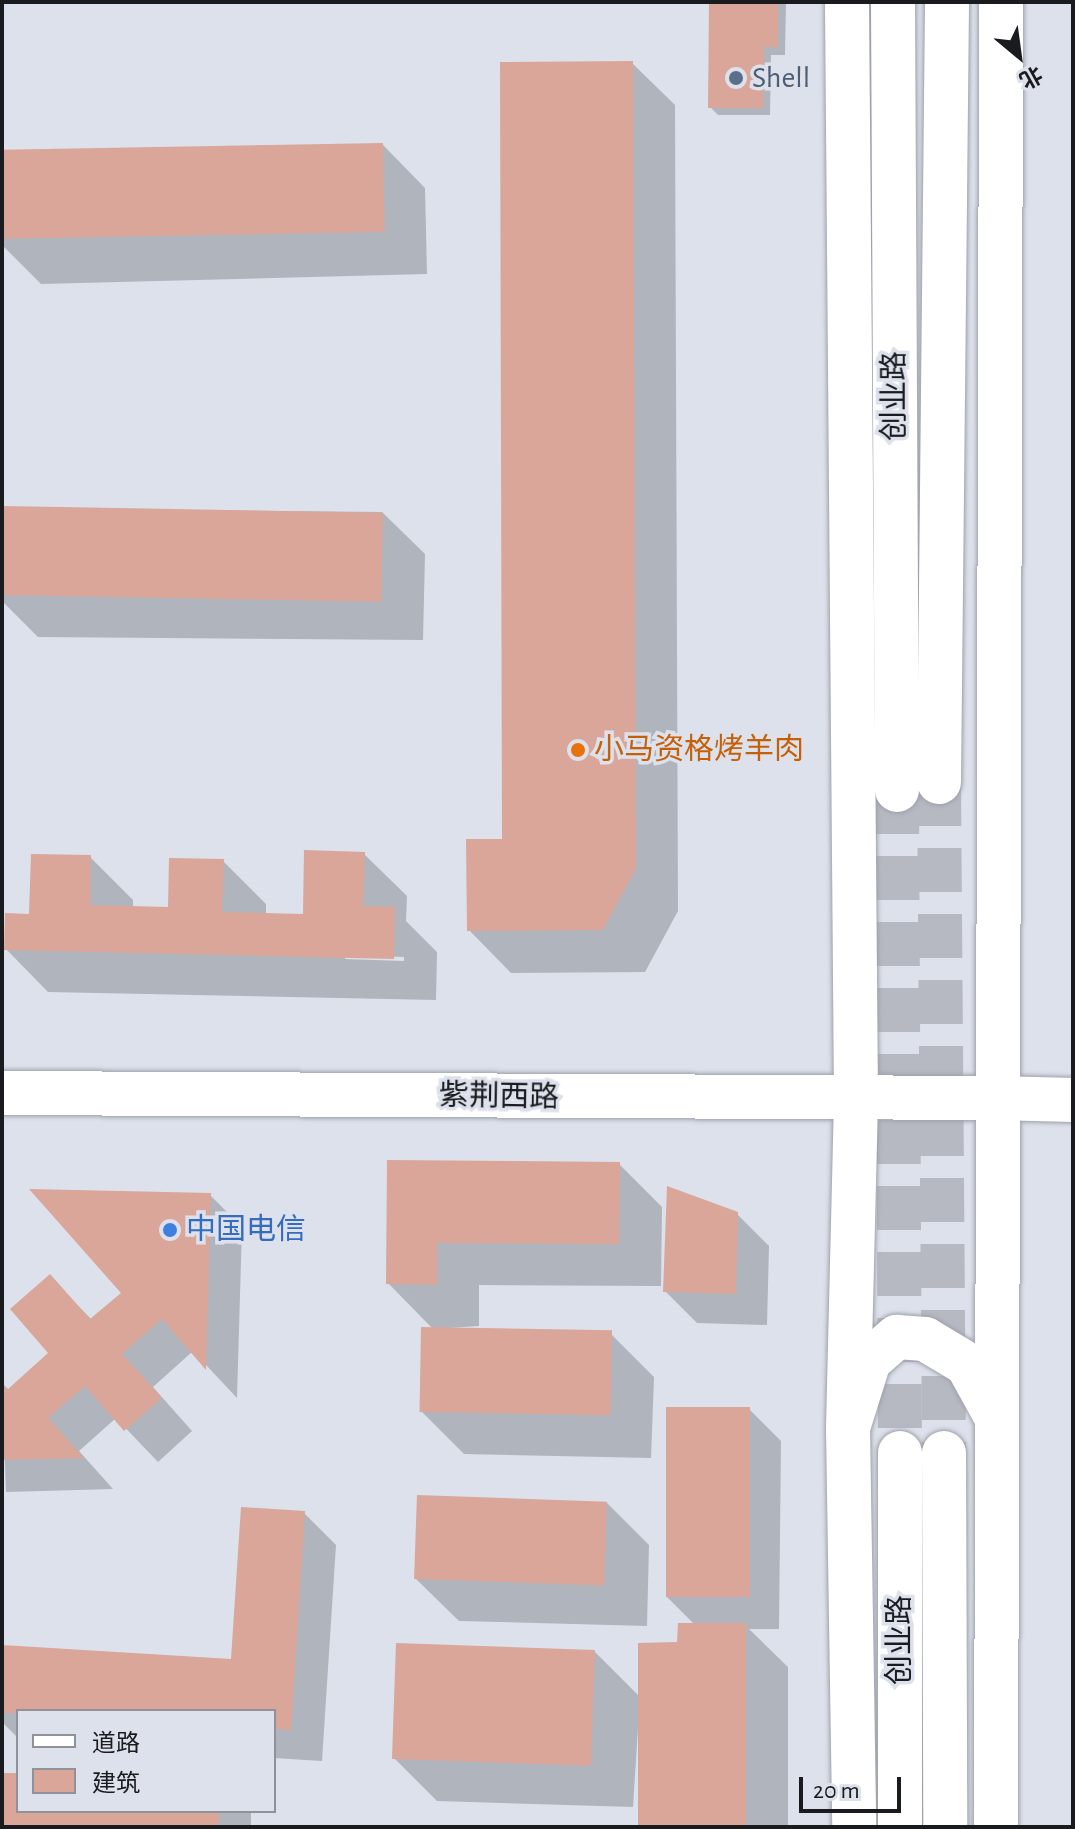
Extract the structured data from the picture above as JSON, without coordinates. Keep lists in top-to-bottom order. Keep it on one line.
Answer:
{"streets":{"street":["创业路","紫荆西路"]},"places":["Shell","小马资格烤羊肉","中国电信"],"legend":["道路","建筑"],"scale_bar":"20 m","north":"bottom right"}
